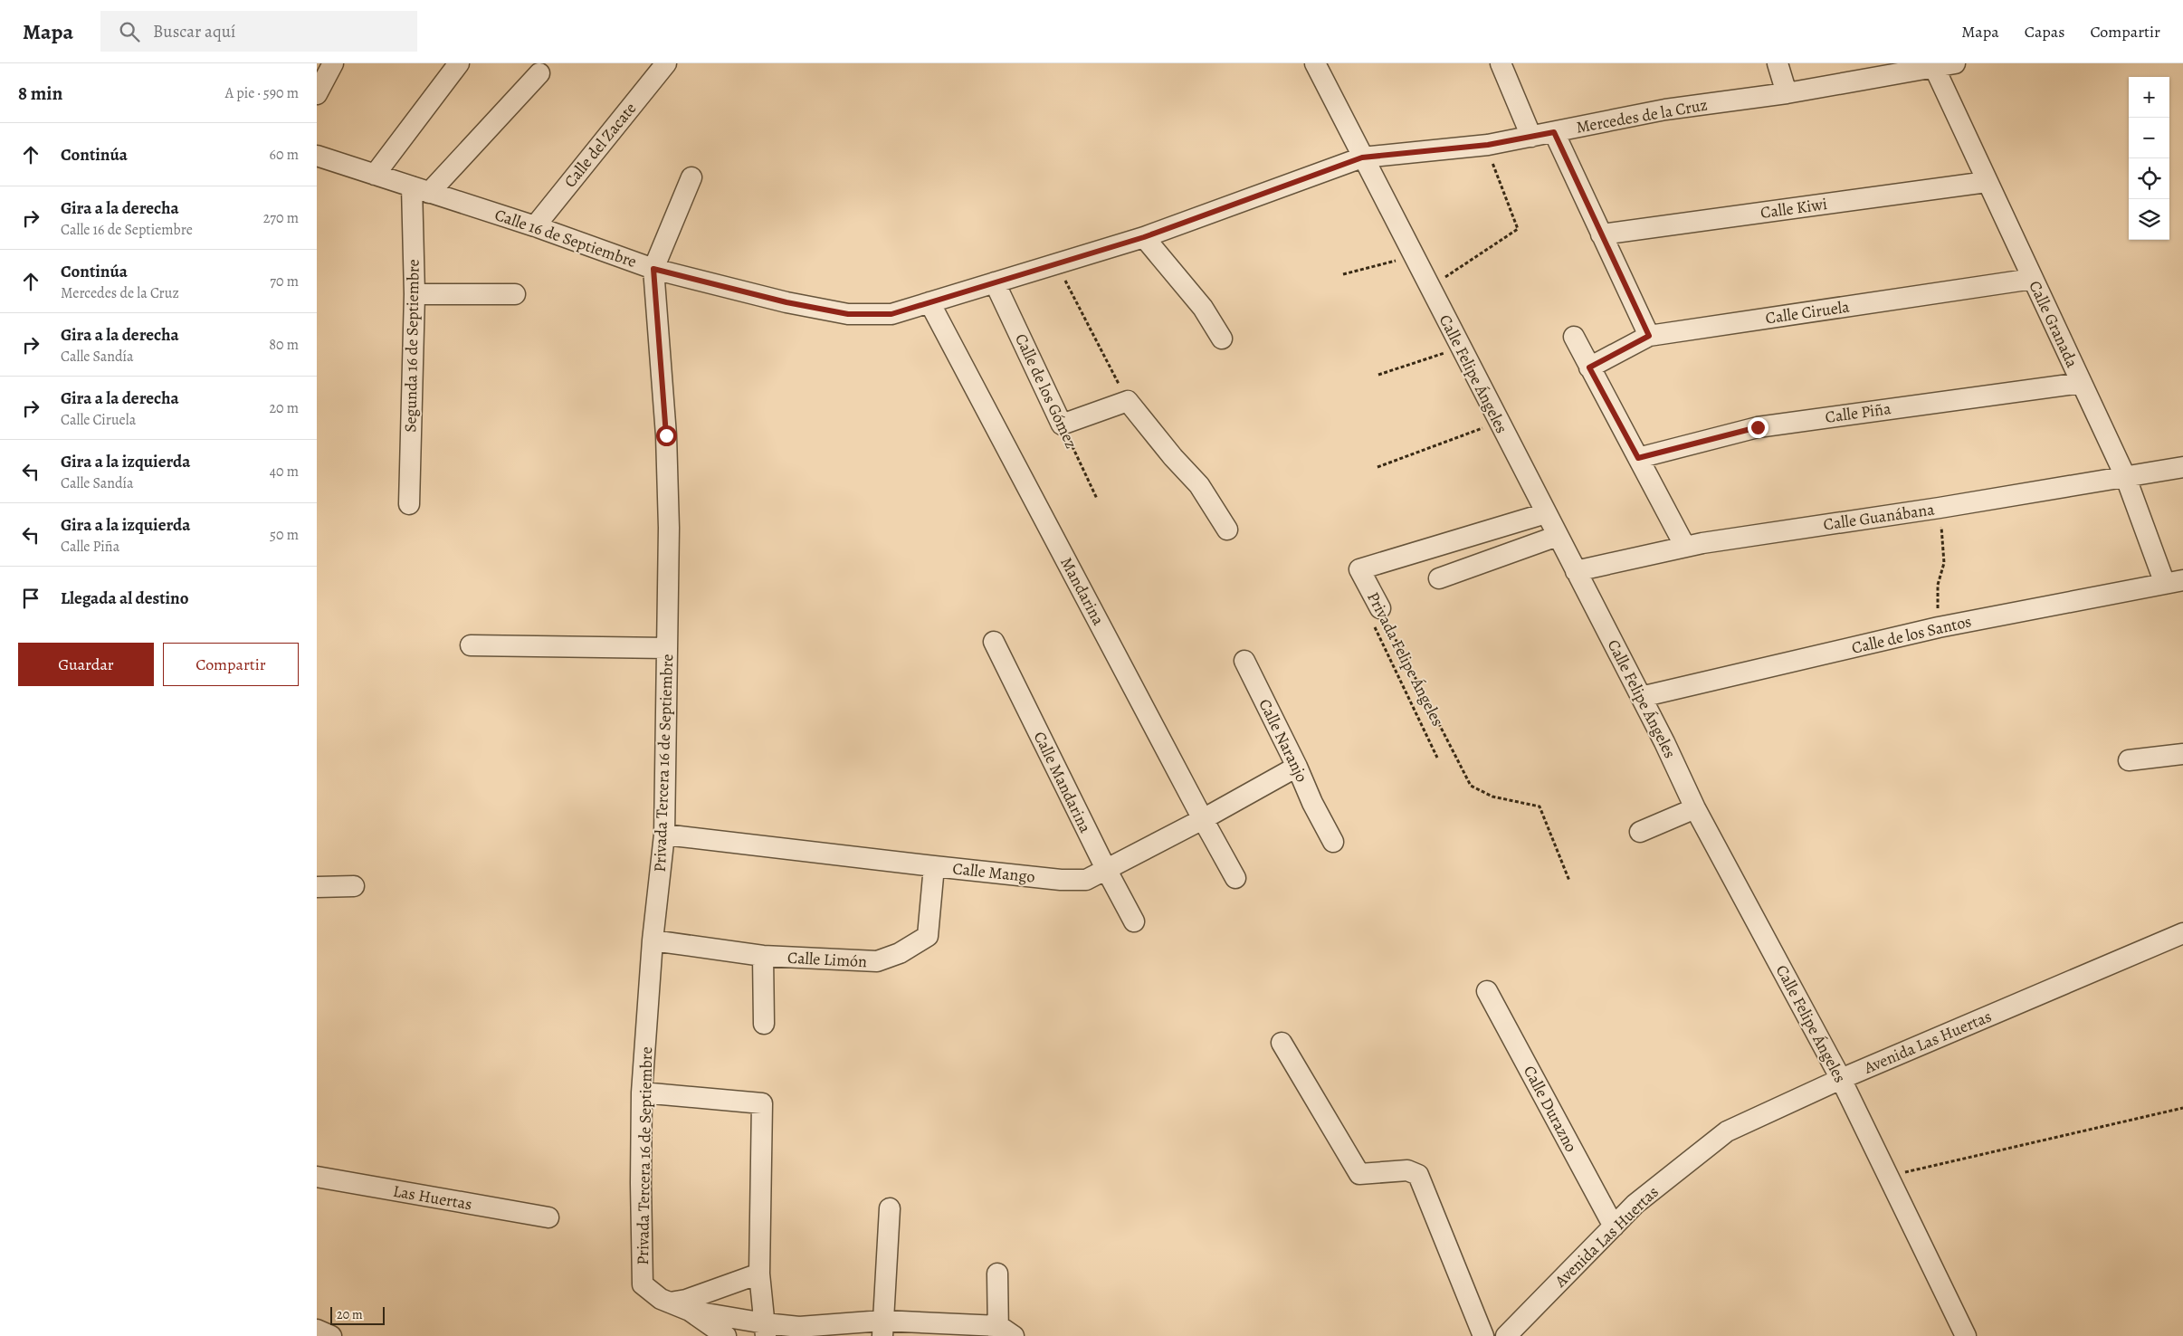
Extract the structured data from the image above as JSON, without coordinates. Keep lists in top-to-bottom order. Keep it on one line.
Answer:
{"streets":{"street":["Mercedes de la Cruz","Calle del Zacate","Calle Kiwi","Calle 16 de Septiembre","Calle Ciruela","Calle Granada","Segunda 16 de Septiembre","Calle Felipe Ángeles","Calle de los Gómez","Calle Piña","Calle Guanábana","Mandarina","Calle de los Santos","Privada Felipe Ángeles","Calle Naranjo","Privada Tercera 16 de Septiembre","Calle Mandarina","Calle Mango","Calle Limón","Avenida Las Huertas","Calle Durazno","Las Huertas"]},"crossings":[["Mercedes de la Cruz","Calle 16 de Septiembre"],["Mercedes de la Cruz","Calle Granada"],["Mercedes de la Cruz","Calle Felipe Ángeles"],["Calle del Zacate","Calle 16 de Septiembre"],["Calle Kiwi","Calle Granada"],["Calle 16 de Septiembre","Segunda 16 de Septiembre"],["Calle 16 de Septiembre","Calle Felipe Ángeles"],["Calle 16 de Septiembre","Calle de los Gómez"],["Calle 16 de Septiembre","Mandarina"],["Calle 16 de Septiembre","Privada Tercera 16 de Septiembre"],["Calle Ciruela","Calle Granada"],["Calle Granada","Calle Piña"],["Calle Granada","Calle Guanábana"],["Calle Granada","Calle de los Santos"],["Calle Felipe Ángeles","Calle Guanábana"],["Calle Felipe Ángeles","Calle de los Santos"],["Calle Felipe Ángeles","Privada Felipe Ángeles"],["Calle Felipe Ángeles","Avenida Las Huertas"],["Mandarina","Calle Mango"],["Calle Naranjo","Calle Mango"],["Privada Tercera 16 de Septiembre","Calle Mango"],["Privada Tercera 16 de Septiembre","Calle Limón"],["Calle Mandarina","Calle Mango"],["Calle Mango","Calle Limón"],["Avenida Las Huertas","Calle Durazno"]],"scale_bar":"20 m","page":{"header":"Mapa","search":"Buscar aquí","nav":["Mapa","Capas","Compartir"],"heading":["8 min","A pie · 590 m"],"map_buttons":["+","−"],"list":[["Continúa","60 m"],["Gira a la derecha","Calle 16 de Septiembre","270 m"],["Continúa","Mercedes de la Cruz","70 m"],["Gira a la derecha","Calle Sandía","80 m"],["Gira a la derecha","Calle Ciruela","20 m"],["Gira a la izquierda","Calle Sandía","40 m"],["Gira a la izquierda","Calle Piña","50 m"],"Llegada al destino"],"buttons":["Guardar","Compartir"],"scale":"20 m"}}
